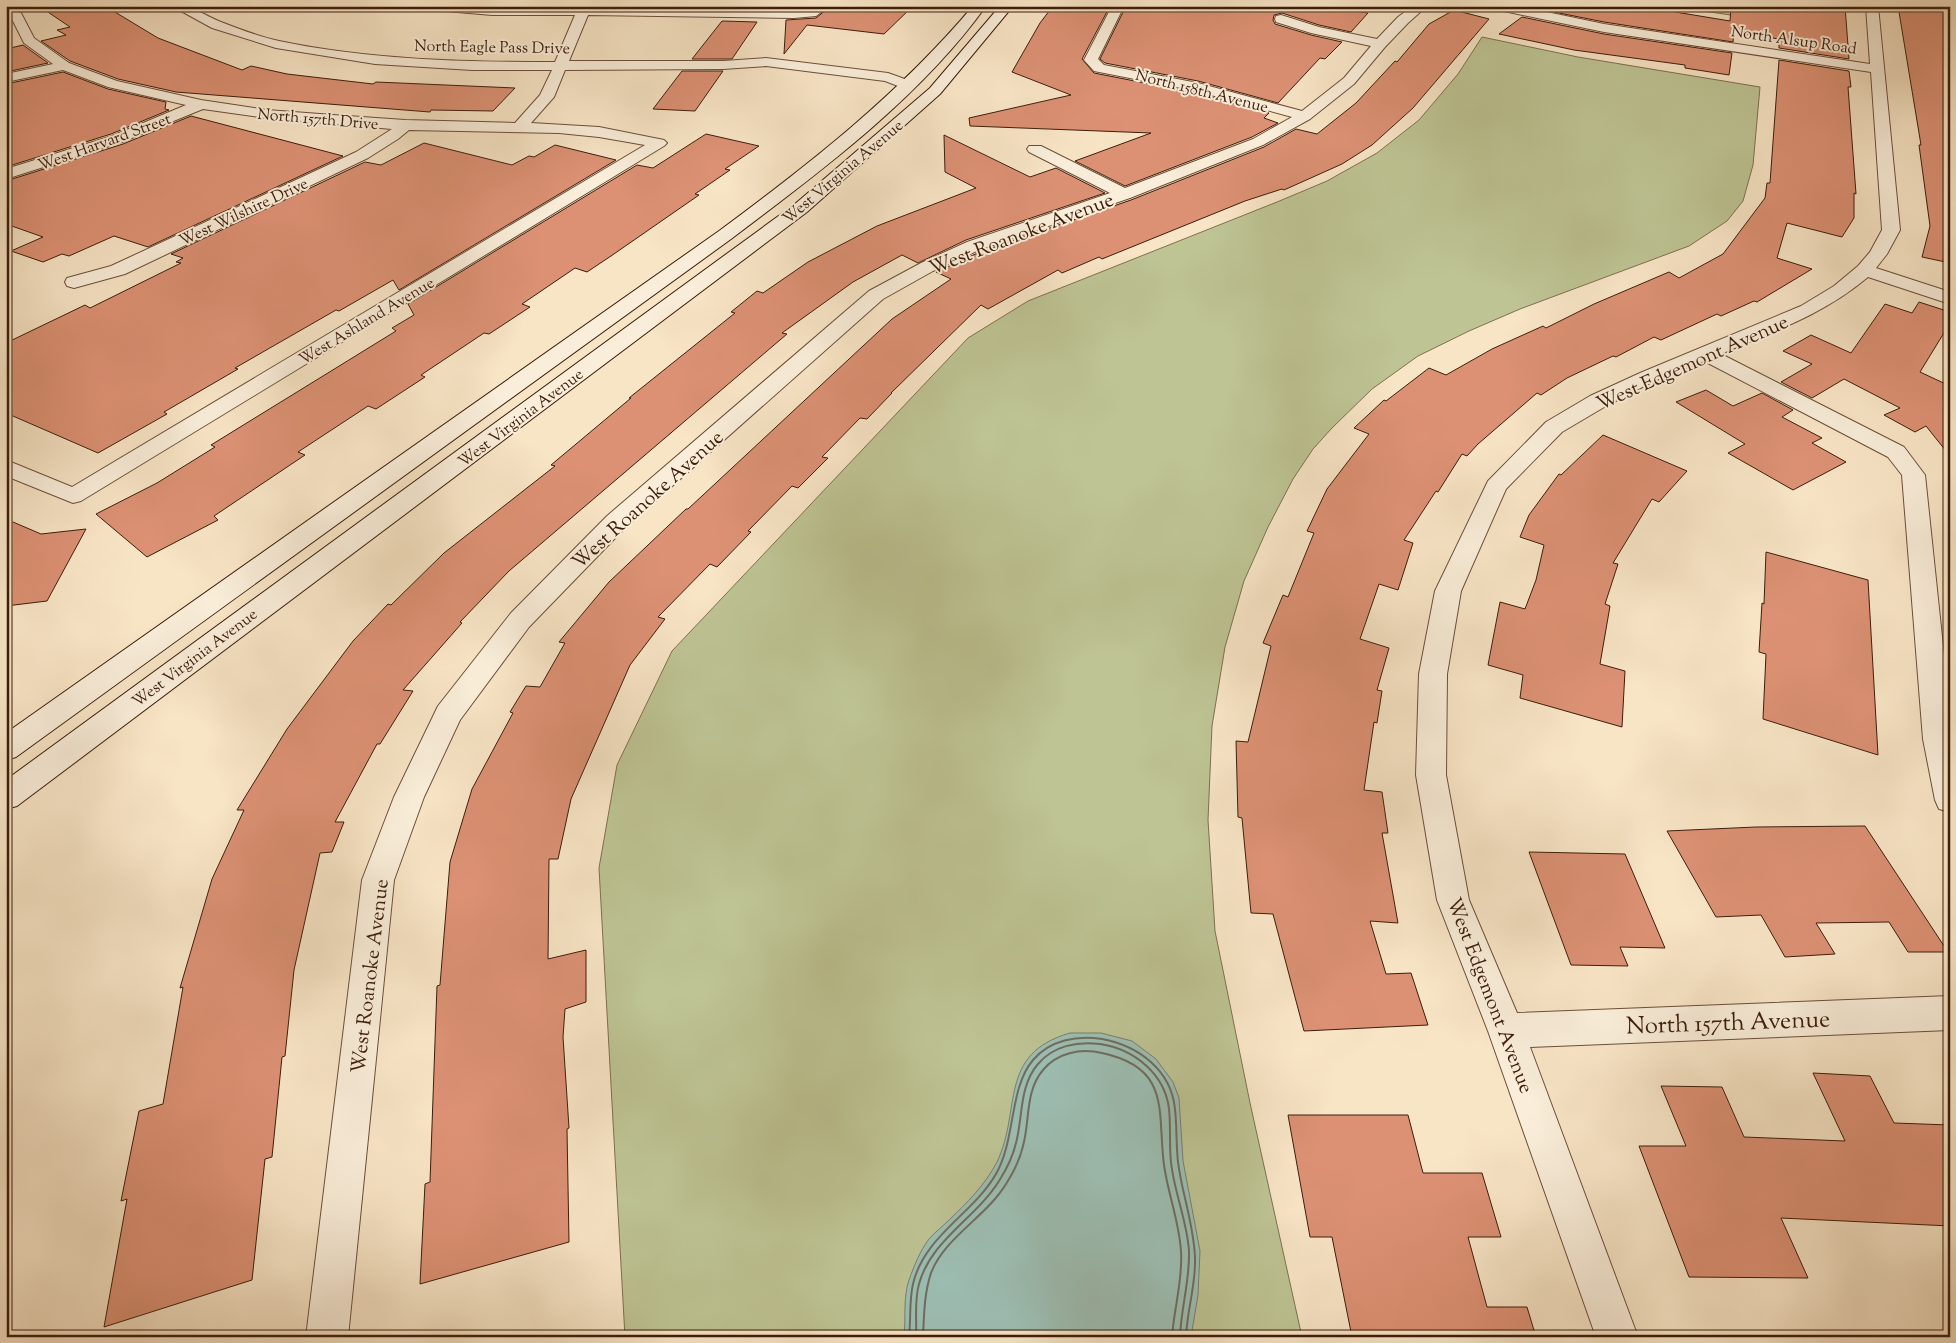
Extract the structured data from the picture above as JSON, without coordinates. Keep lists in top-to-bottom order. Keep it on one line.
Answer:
{"streets":{"street":["North Alsup Road","North Eagle Pass Drive","North 158th Avenue","North 157th Drive","West Harvard Street","West Virginia Avenue","West Wilshire Drive","West Roanoke Avenue","West Ashland Avenue","West Edgemont Avenue","North 157th Avenue"]},"crossings":[["North Alsup Road","West Edgemont Avenue"],["North Eagle Pass Drive","West Virginia Avenue"],["North 158th Avenue","West Roanoke Avenue"],["North 157th Drive","West Harvard Street"],["North 157th Drive","West Wilshire Drive"],["North 157th Drive","West Ashland Avenue"],["West Edgemont Avenue","North 157th Avenue"]]}
